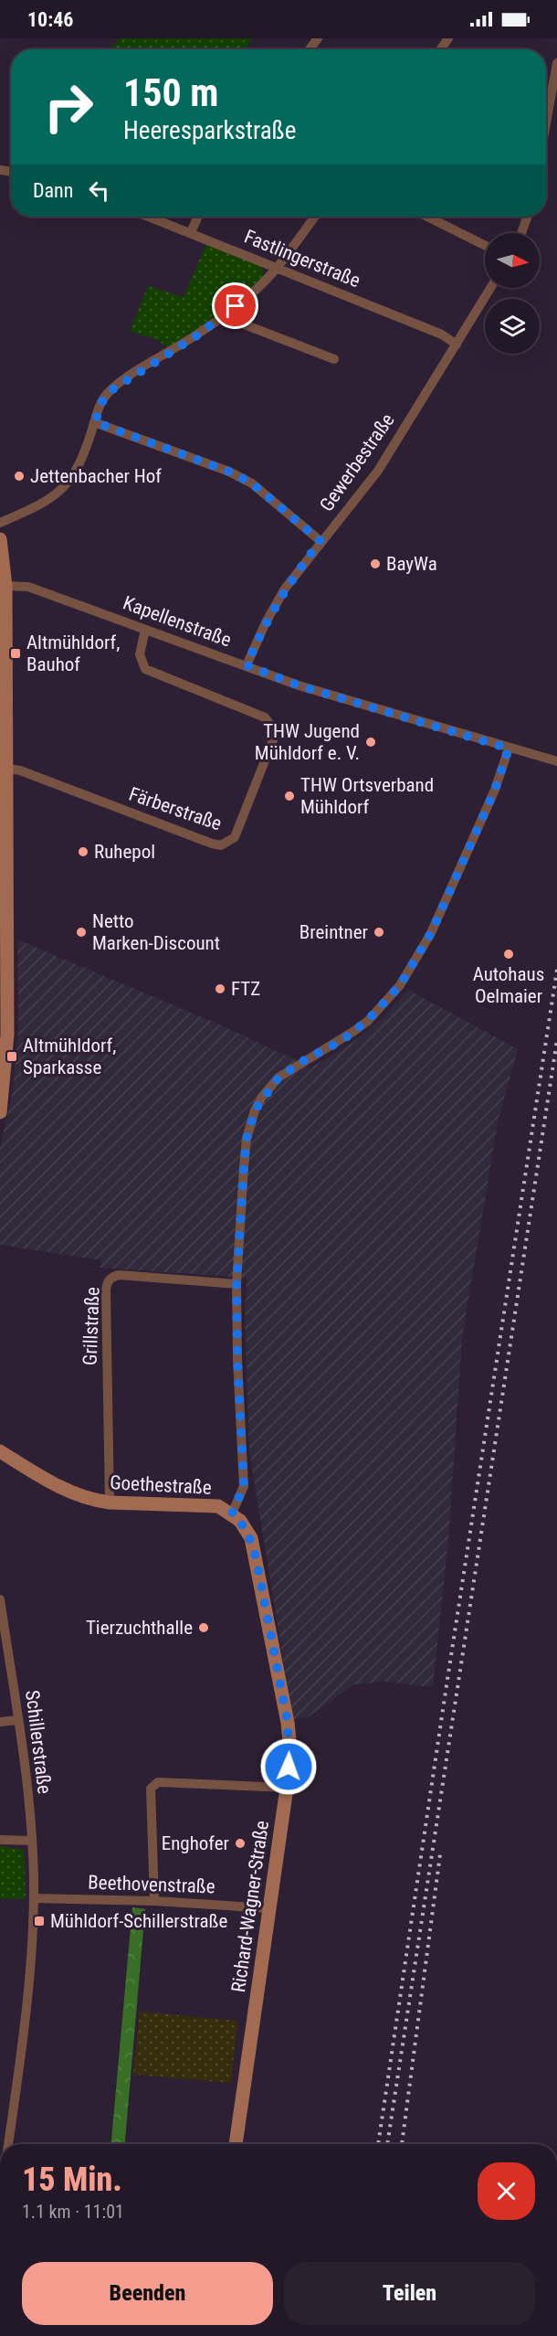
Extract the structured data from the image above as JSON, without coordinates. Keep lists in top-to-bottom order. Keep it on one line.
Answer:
{"streets":{"street":["Fastlingerstraße","Gewerbestraße","Kapellenstraße","Färberstraße","Grillstraße","Goethestraße","Schillerstraße","Beethovenstraße","Richard-Wagner-Straße"]},"crossings":[["Fastlingerstraße","Gewerbestraße"],["Gewerbestraße","Kapellenstraße"],["Kapellenstraße","Färberstraße"],["Grillstraße","Goethestraße"],["Goethestraße","Richard-Wagner-Straße"],["Schillerstraße","Beethovenstraße"],["Beethovenstraße","Richard-Wagner-Straße"]],"places":{"other":["Jettenbacher Hof","BayWa","THW Jugend Mühldorf e. V.","THW Ortsverband Mühldorf","Ruhepol","Netto Marken-Discount","Breintner","Autohaus Oelmaier","FTZ","Tierzuchthalle","Enghofer"],"transit":["Altmühldorf, Bauhof","Altmühldorf, Sparkasse","Mühldorf-Schillerstraße"]},"north":"right","page":{"status":"10:46","turn":["150 m","Heeresparkstraße"],"then":"Dann","heading":["15 Min.","1.1 km · 11:01"],"buttons":["Beenden","Teilen"]}}
